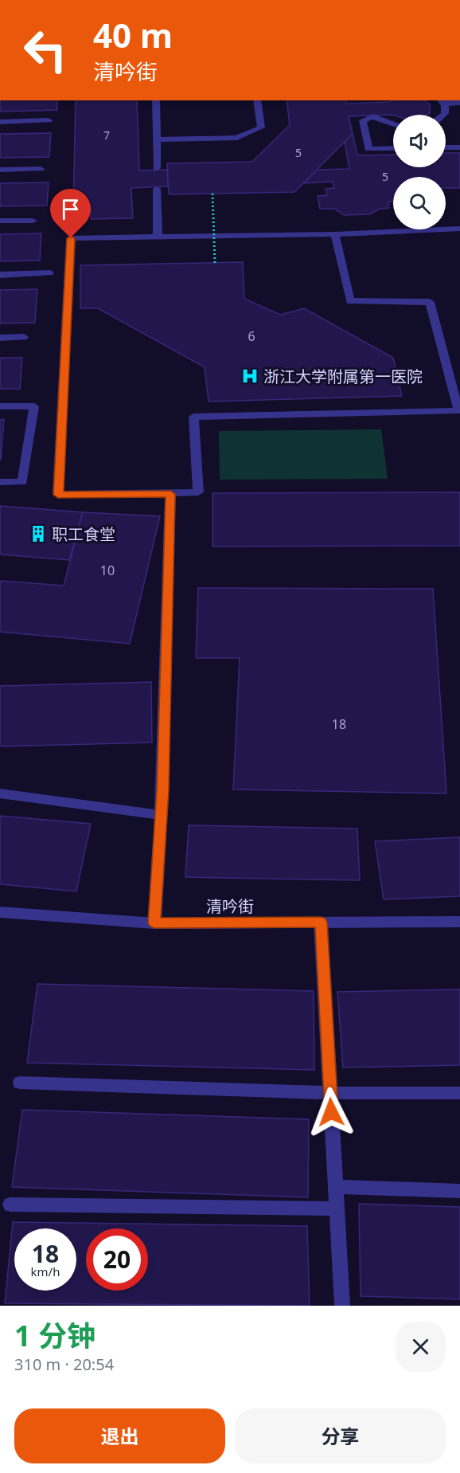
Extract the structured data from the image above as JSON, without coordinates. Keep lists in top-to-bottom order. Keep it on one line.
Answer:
{"streets":{"street":["清吟街"]},"places":{"hospital":["浙江大学附属第一医院"],"building":["职工食堂"]},"house_numbers":["7","5","5","6","10","18"],"page":{"turn":["40 m","清吟街"],"speed":"18 km/h","limit":"20","heading":["1 分钟","310 m · 20:54"],"buttons":["退出","分享"]}}
